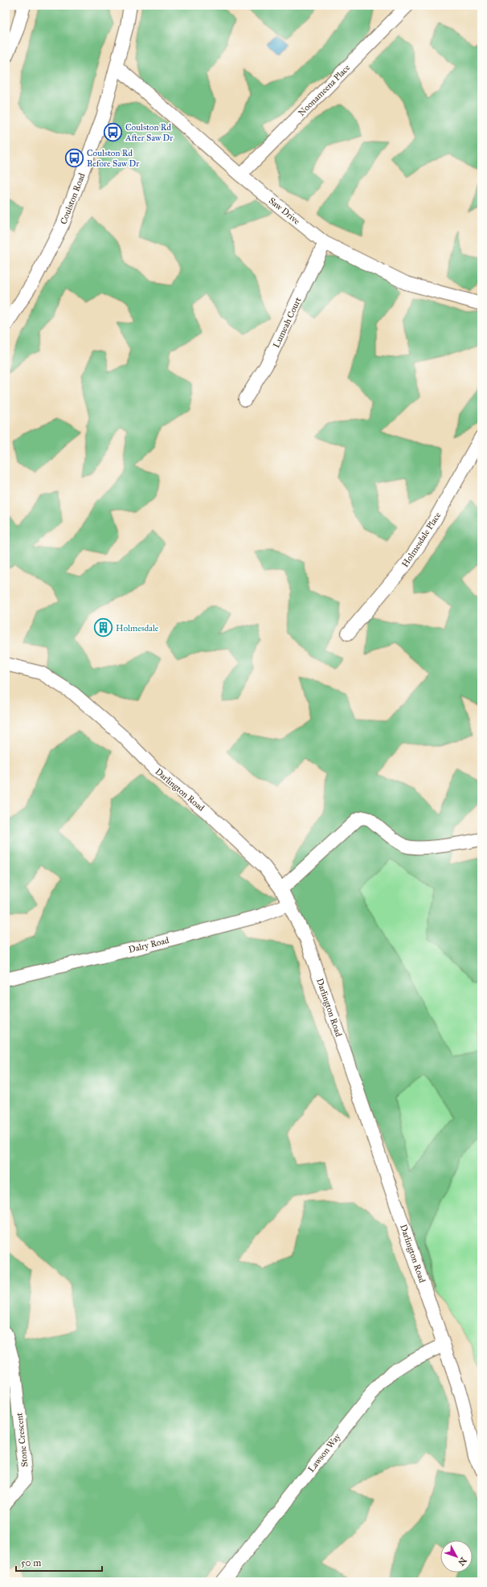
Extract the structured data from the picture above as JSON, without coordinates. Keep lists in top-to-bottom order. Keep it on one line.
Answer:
{"streets":{"street":["Noonameena Place","Coulston Road","Saw Drive","Lumeah Court","Holmesdale Place","Darlington Road","Dalry Road","Stone Crescent","Lawson Way"]},"crossings":[["Noonameena Place","Saw Drive"],["Coulston Road","Saw Drive"],["Saw Drive","Lumeah Court"],["Darlington Road","Dalry Road"],["Darlington Road","Lawson Way"]],"places":{"bus stop":["Coulston Rd After Saw Dr","Coulston Rd Before Saw Dr"],"building":["Holmesdale"]},"scale_bar":"50 m","north":"bottom right"}
